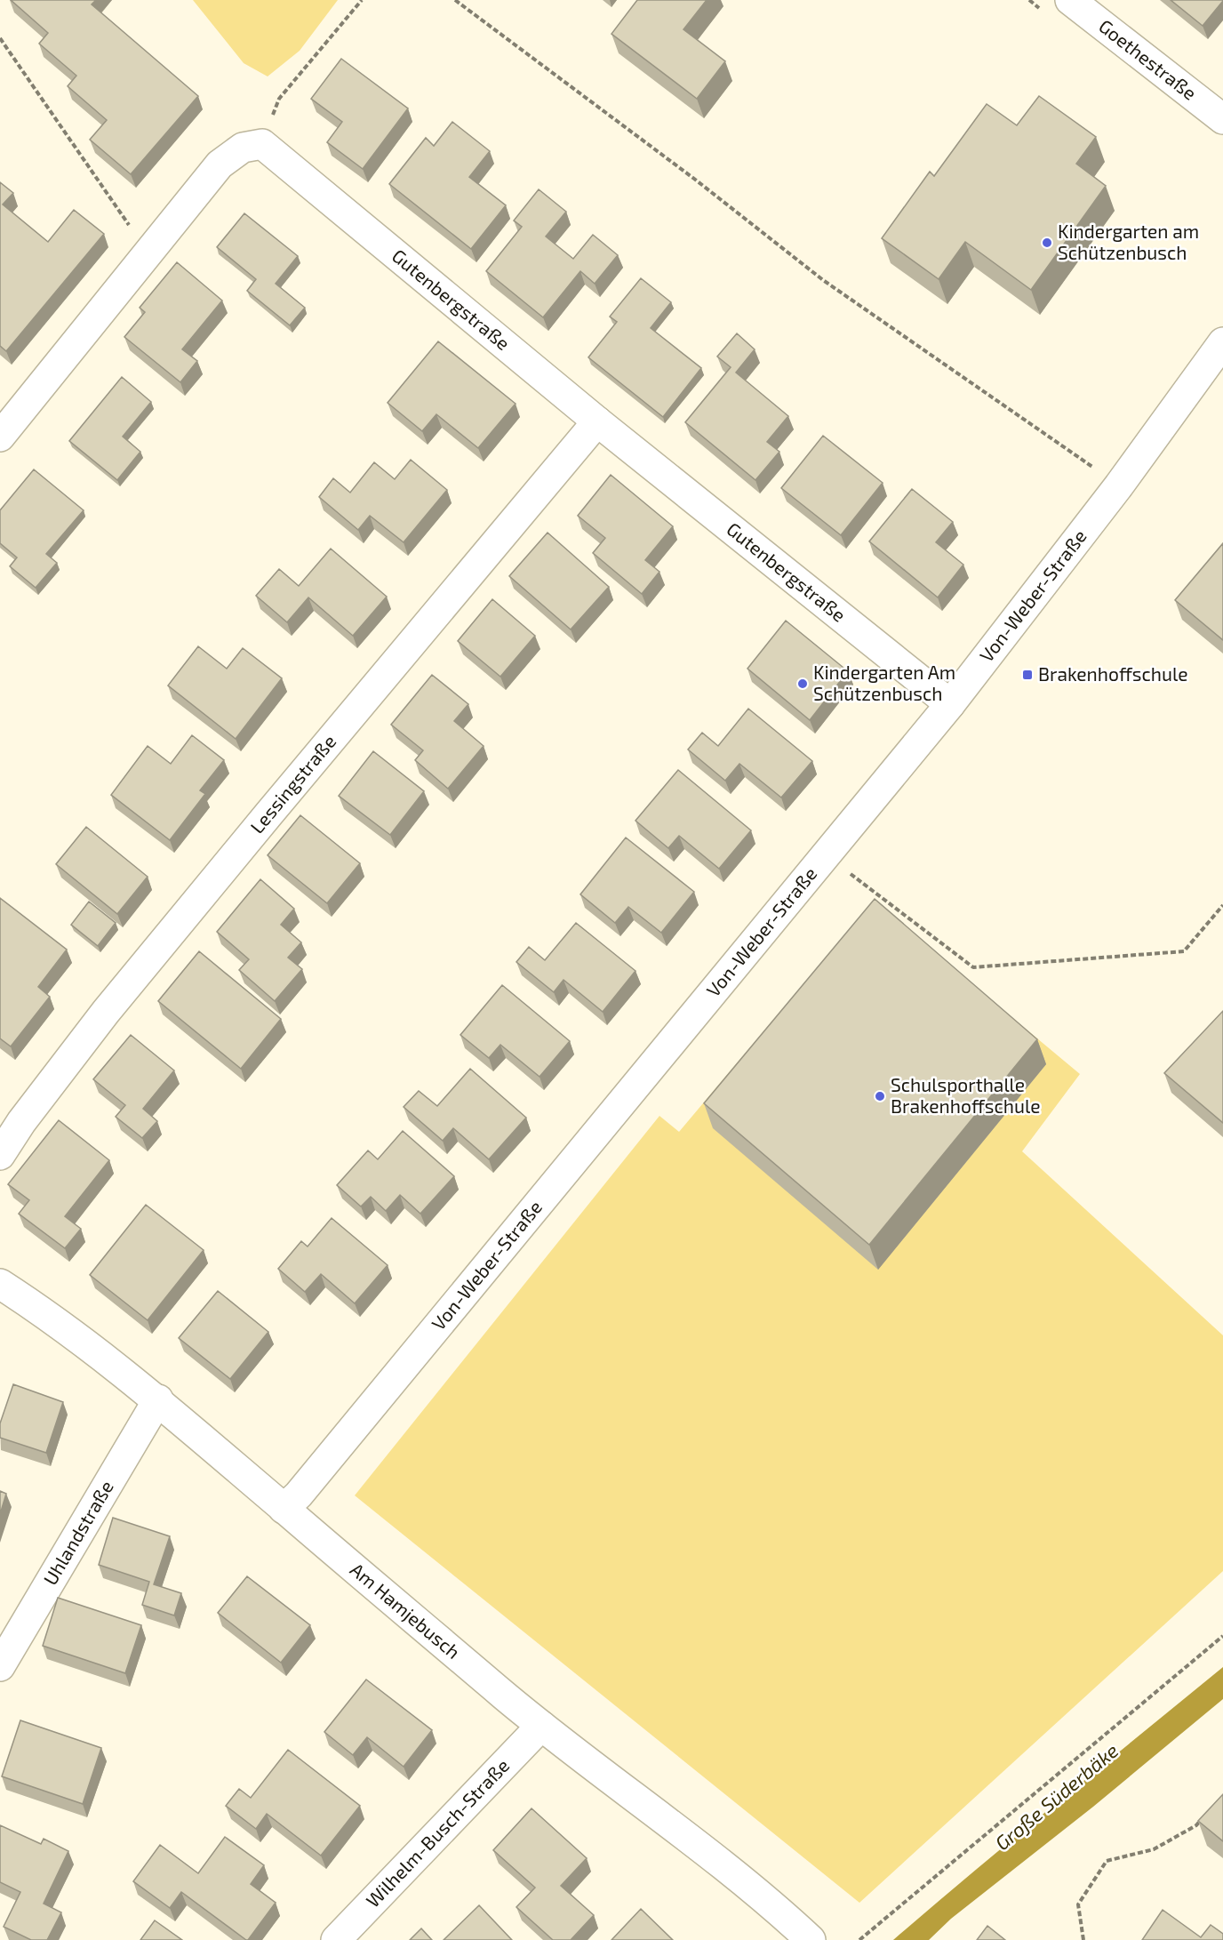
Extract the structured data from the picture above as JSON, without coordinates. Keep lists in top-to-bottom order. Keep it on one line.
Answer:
{"streets":{"street":["Goethestraße","Gutenbergstraße","Von-Weber-Straße","Lessingstraße","Uhlandstraße","Am Hamjebusch","Wilhelm-Busch-Straße"]},"crossings":[["Gutenbergstraße","Von-Weber-Straße"],["Gutenbergstraße","Lessingstraße"],["Von-Weber-Straße","Am Hamjebusch"],["Uhlandstraße","Am Hamjebusch"],["Am Hamjebusch","Wilhelm-Busch-Straße"]],"water":["Große Süderbäke"],"places":{"other":["Kindergarten am Schützenbusch","Kindergarten Am Schützenbusch","Schulsporthalle Brakenhoffschule"],"transit":["Brakenhoffschule"]}}
